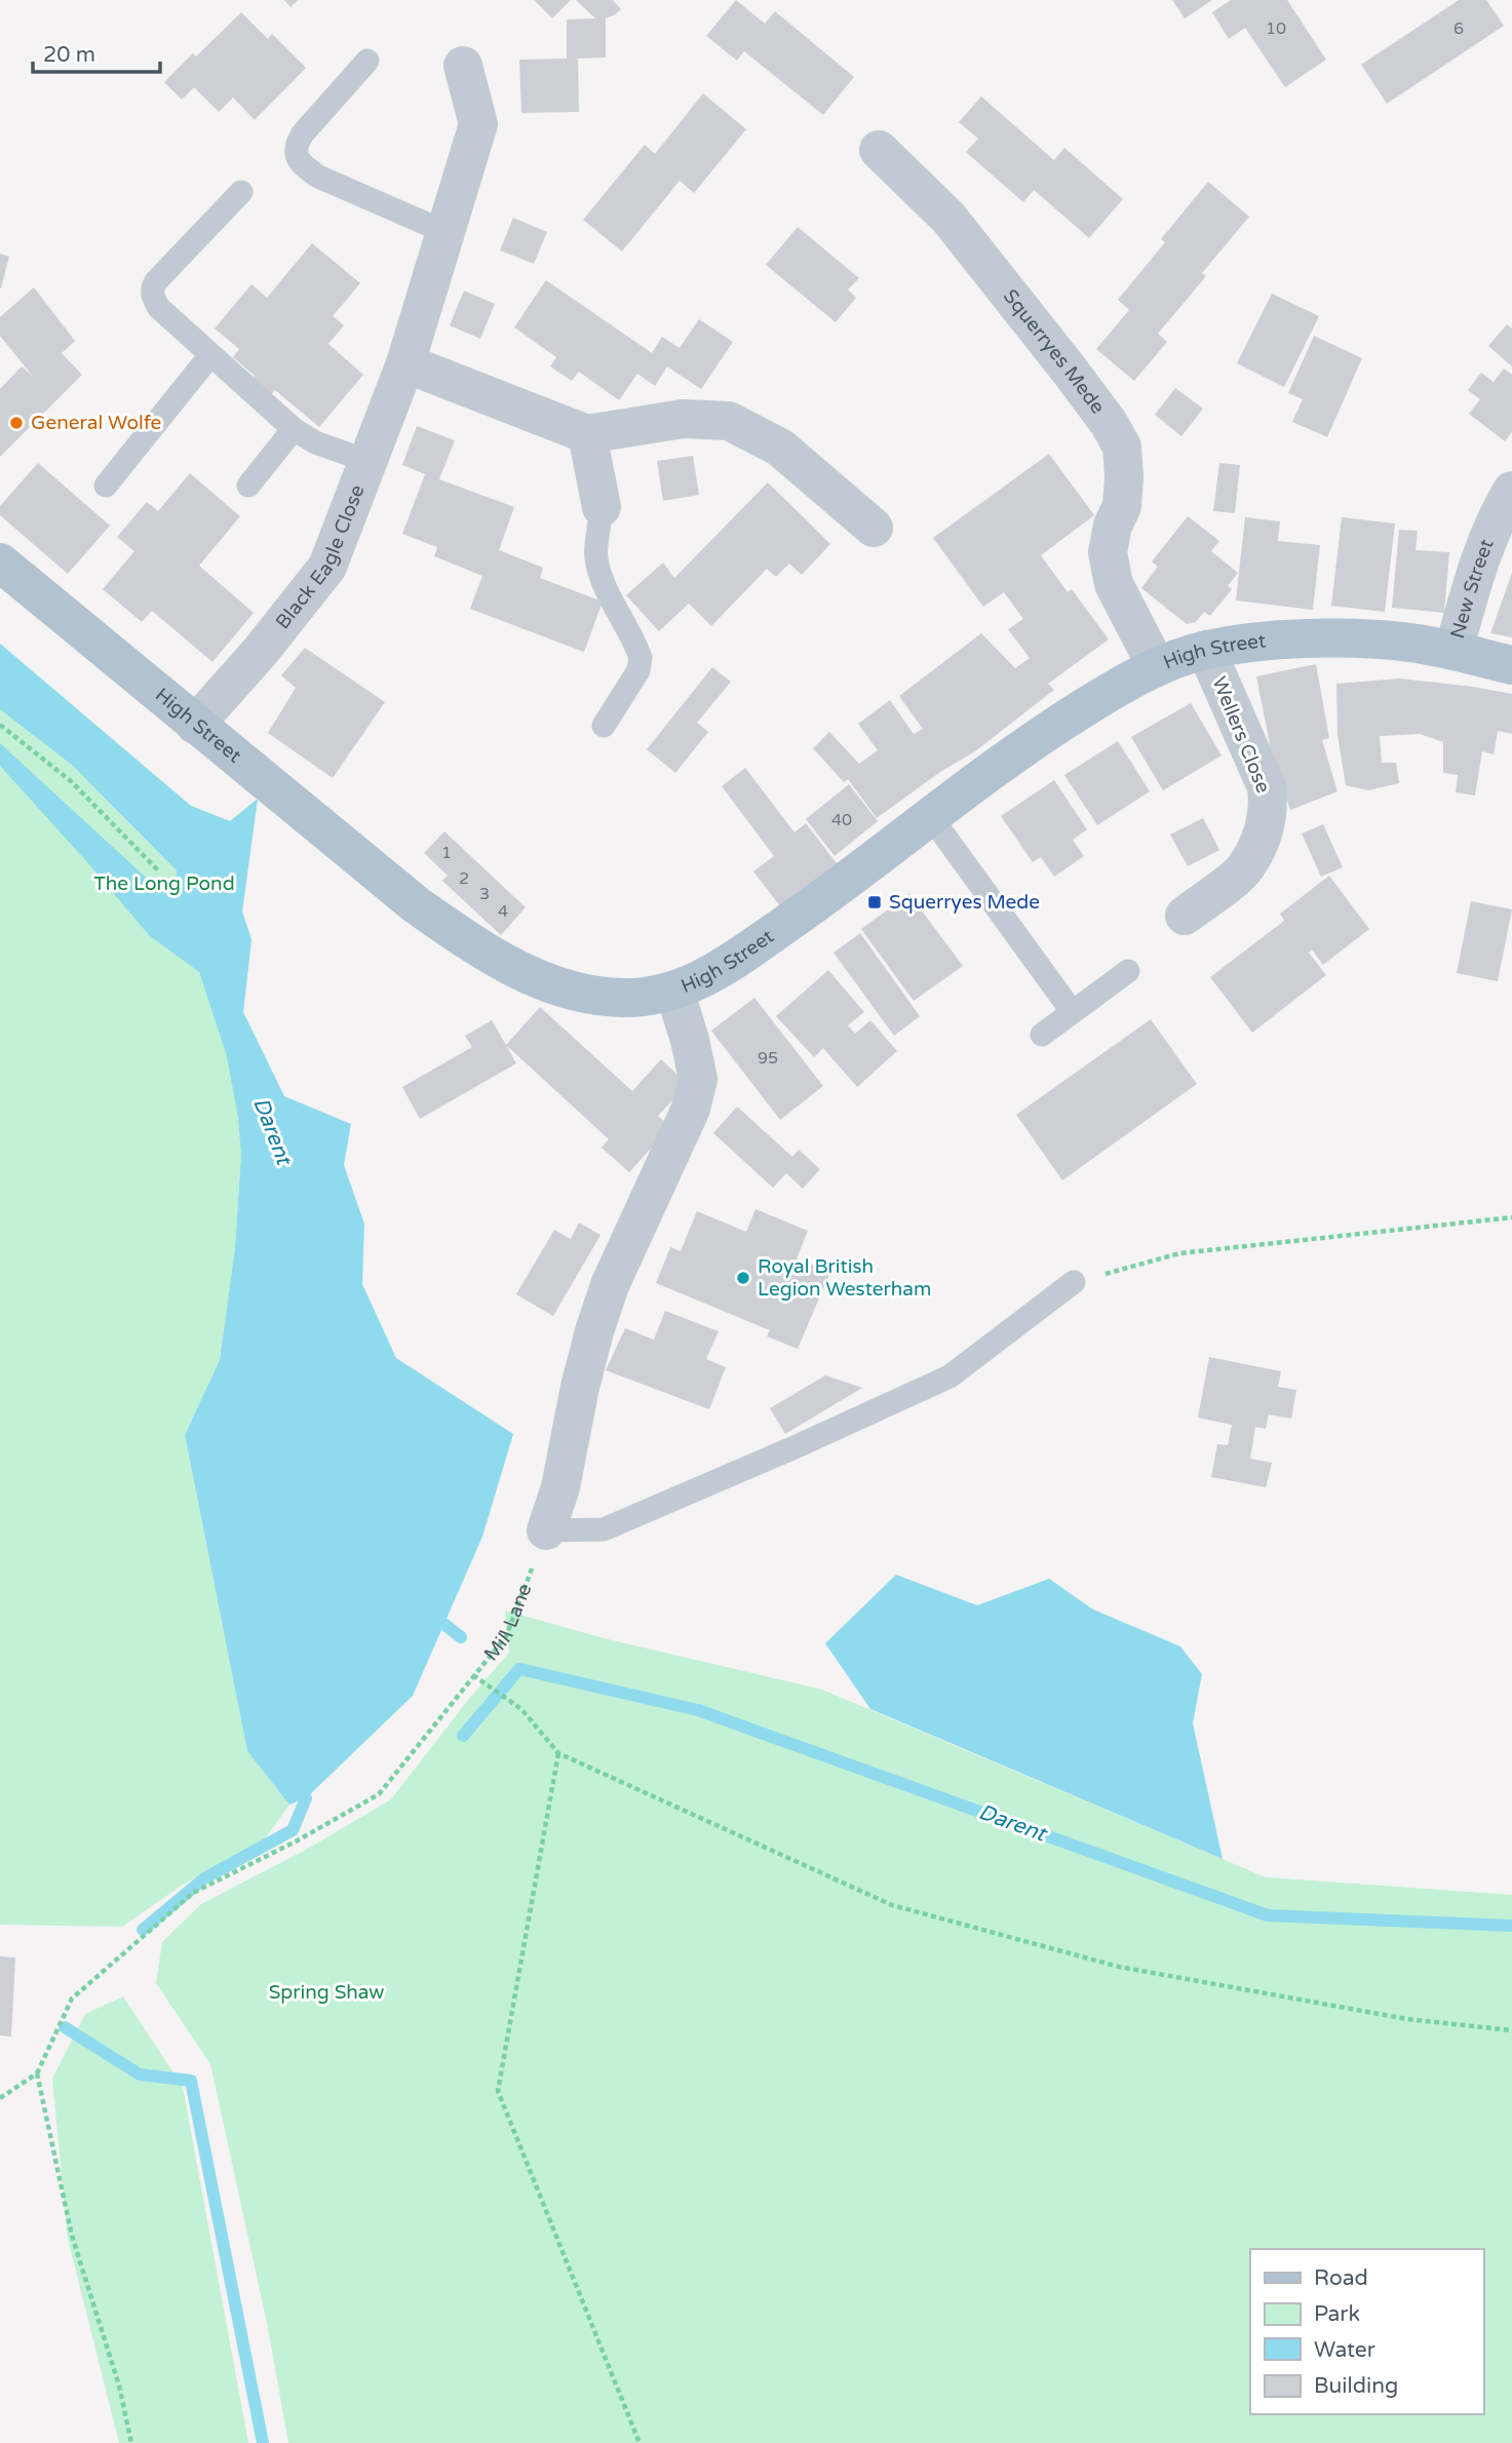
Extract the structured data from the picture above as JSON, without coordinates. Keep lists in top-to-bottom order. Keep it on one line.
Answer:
{"streets":{"main road":["High Street"],"street":["Squerryes Mede","Black Eagle Close","New Street","Wellers Close"],"path":["Mill Lane"]},"crossings":[["Squerryes Mede","High Street"],["Black Eagle Close","High Street"],["New Street","High Street"],["High Street","Wellers Close"]],"water":["Darent"],"parks":["The Long Pond","Spring Shaw"],"places":{"other":["General Wolfe","Royal British Legion Westerham"],"transit":["Squerryes Mede"]},"house_numbers":["10","6","40","1","2","3","4","95"],"legend":["Road","Park","Water","Building"],"scale_bar":"20 m"}
